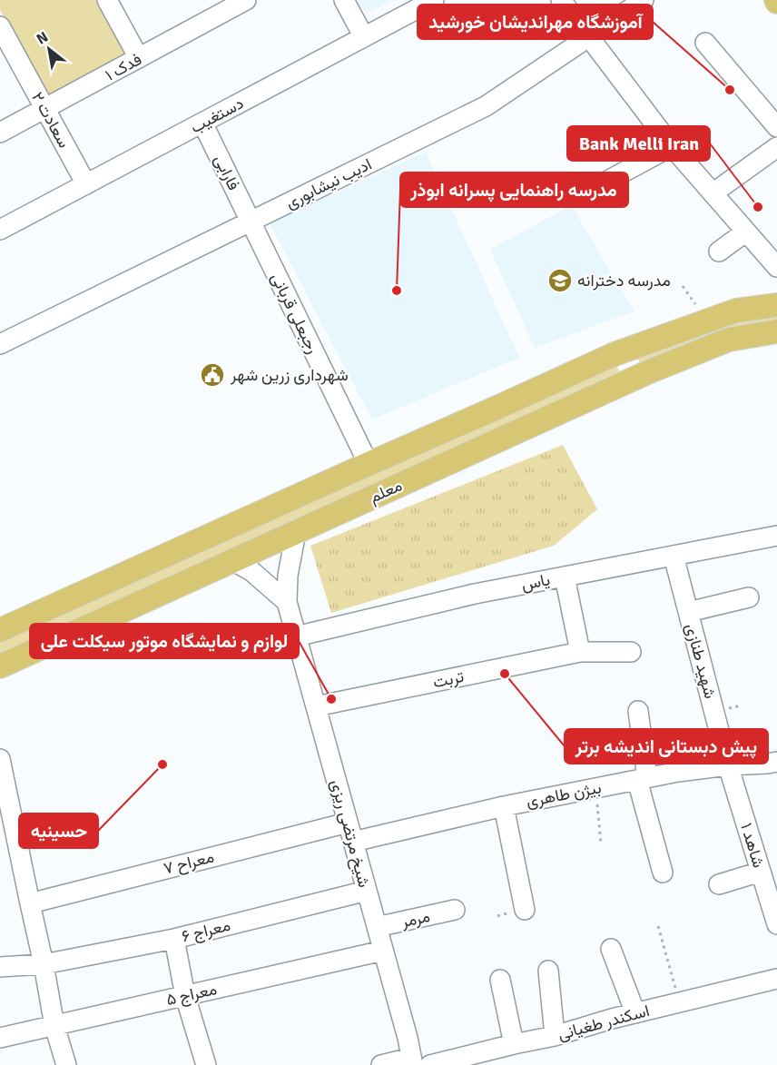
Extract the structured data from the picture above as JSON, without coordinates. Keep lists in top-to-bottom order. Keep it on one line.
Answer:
{"streets":{"main road":["معلم"],"street":["فدک ۱","دستغیب","سعادت ۲","فارابی","ادیب نیشابوری","رجبعلی قربانی","یاس","شهید طنازی","تربت","بیژن طاهری","شیخ مرتضی ریزی","شاهد ۱","معراح ۷","مرمر","معراج ۶","معراج ۵","اسکندر طغیانی"]},"crossings":[["فدک ۱","سعادت ۲"],["دستغیب","سعادت ۲"],["دستغیب","فارابی"],["فارابی","ادیب نیشابوری"],["فارابی","رجبعلی قربانی"],["ادیب نیشابوری","رجبعلی قربانی"],["رجبعلی قربانی","معلم"],["معلم","شیخ مرتضی ریزی"],["یاس","شهید طنازی"],["یاس","شیخ مرتضی ریزی"],["شهید طنازی","بیژن طاهری"],["شهید طنازی","شاهد ۱"],["تربت","شیخ مرتضی ریزی"],["بیژن طاهری","شیخ مرتضی ریزی"],["بیژن طاهری","شاهد ۱"],["شیخ مرتضی ریزی","معراح ۷"],["شیخ مرتضی ریزی","مرمر"],["شیخ مرتضی ریزی","معراج ۶"],["شیخ مرتضی ریزی","معراج ۵"]],"places":{"other":["آموزشگاه مهراندیشان خورشید","Bank Melli Iran","مدرسه راهنمایی پسرانه ابوذر","پیش دبستانی اندیشه برتر","لوازم و نمایشگاه موتور سیکلت علی","حسینیه"],"school or university":["مدرسه دخترانه"],"public building":["شهرداری زرین شهر"]},"north":"top left"}
